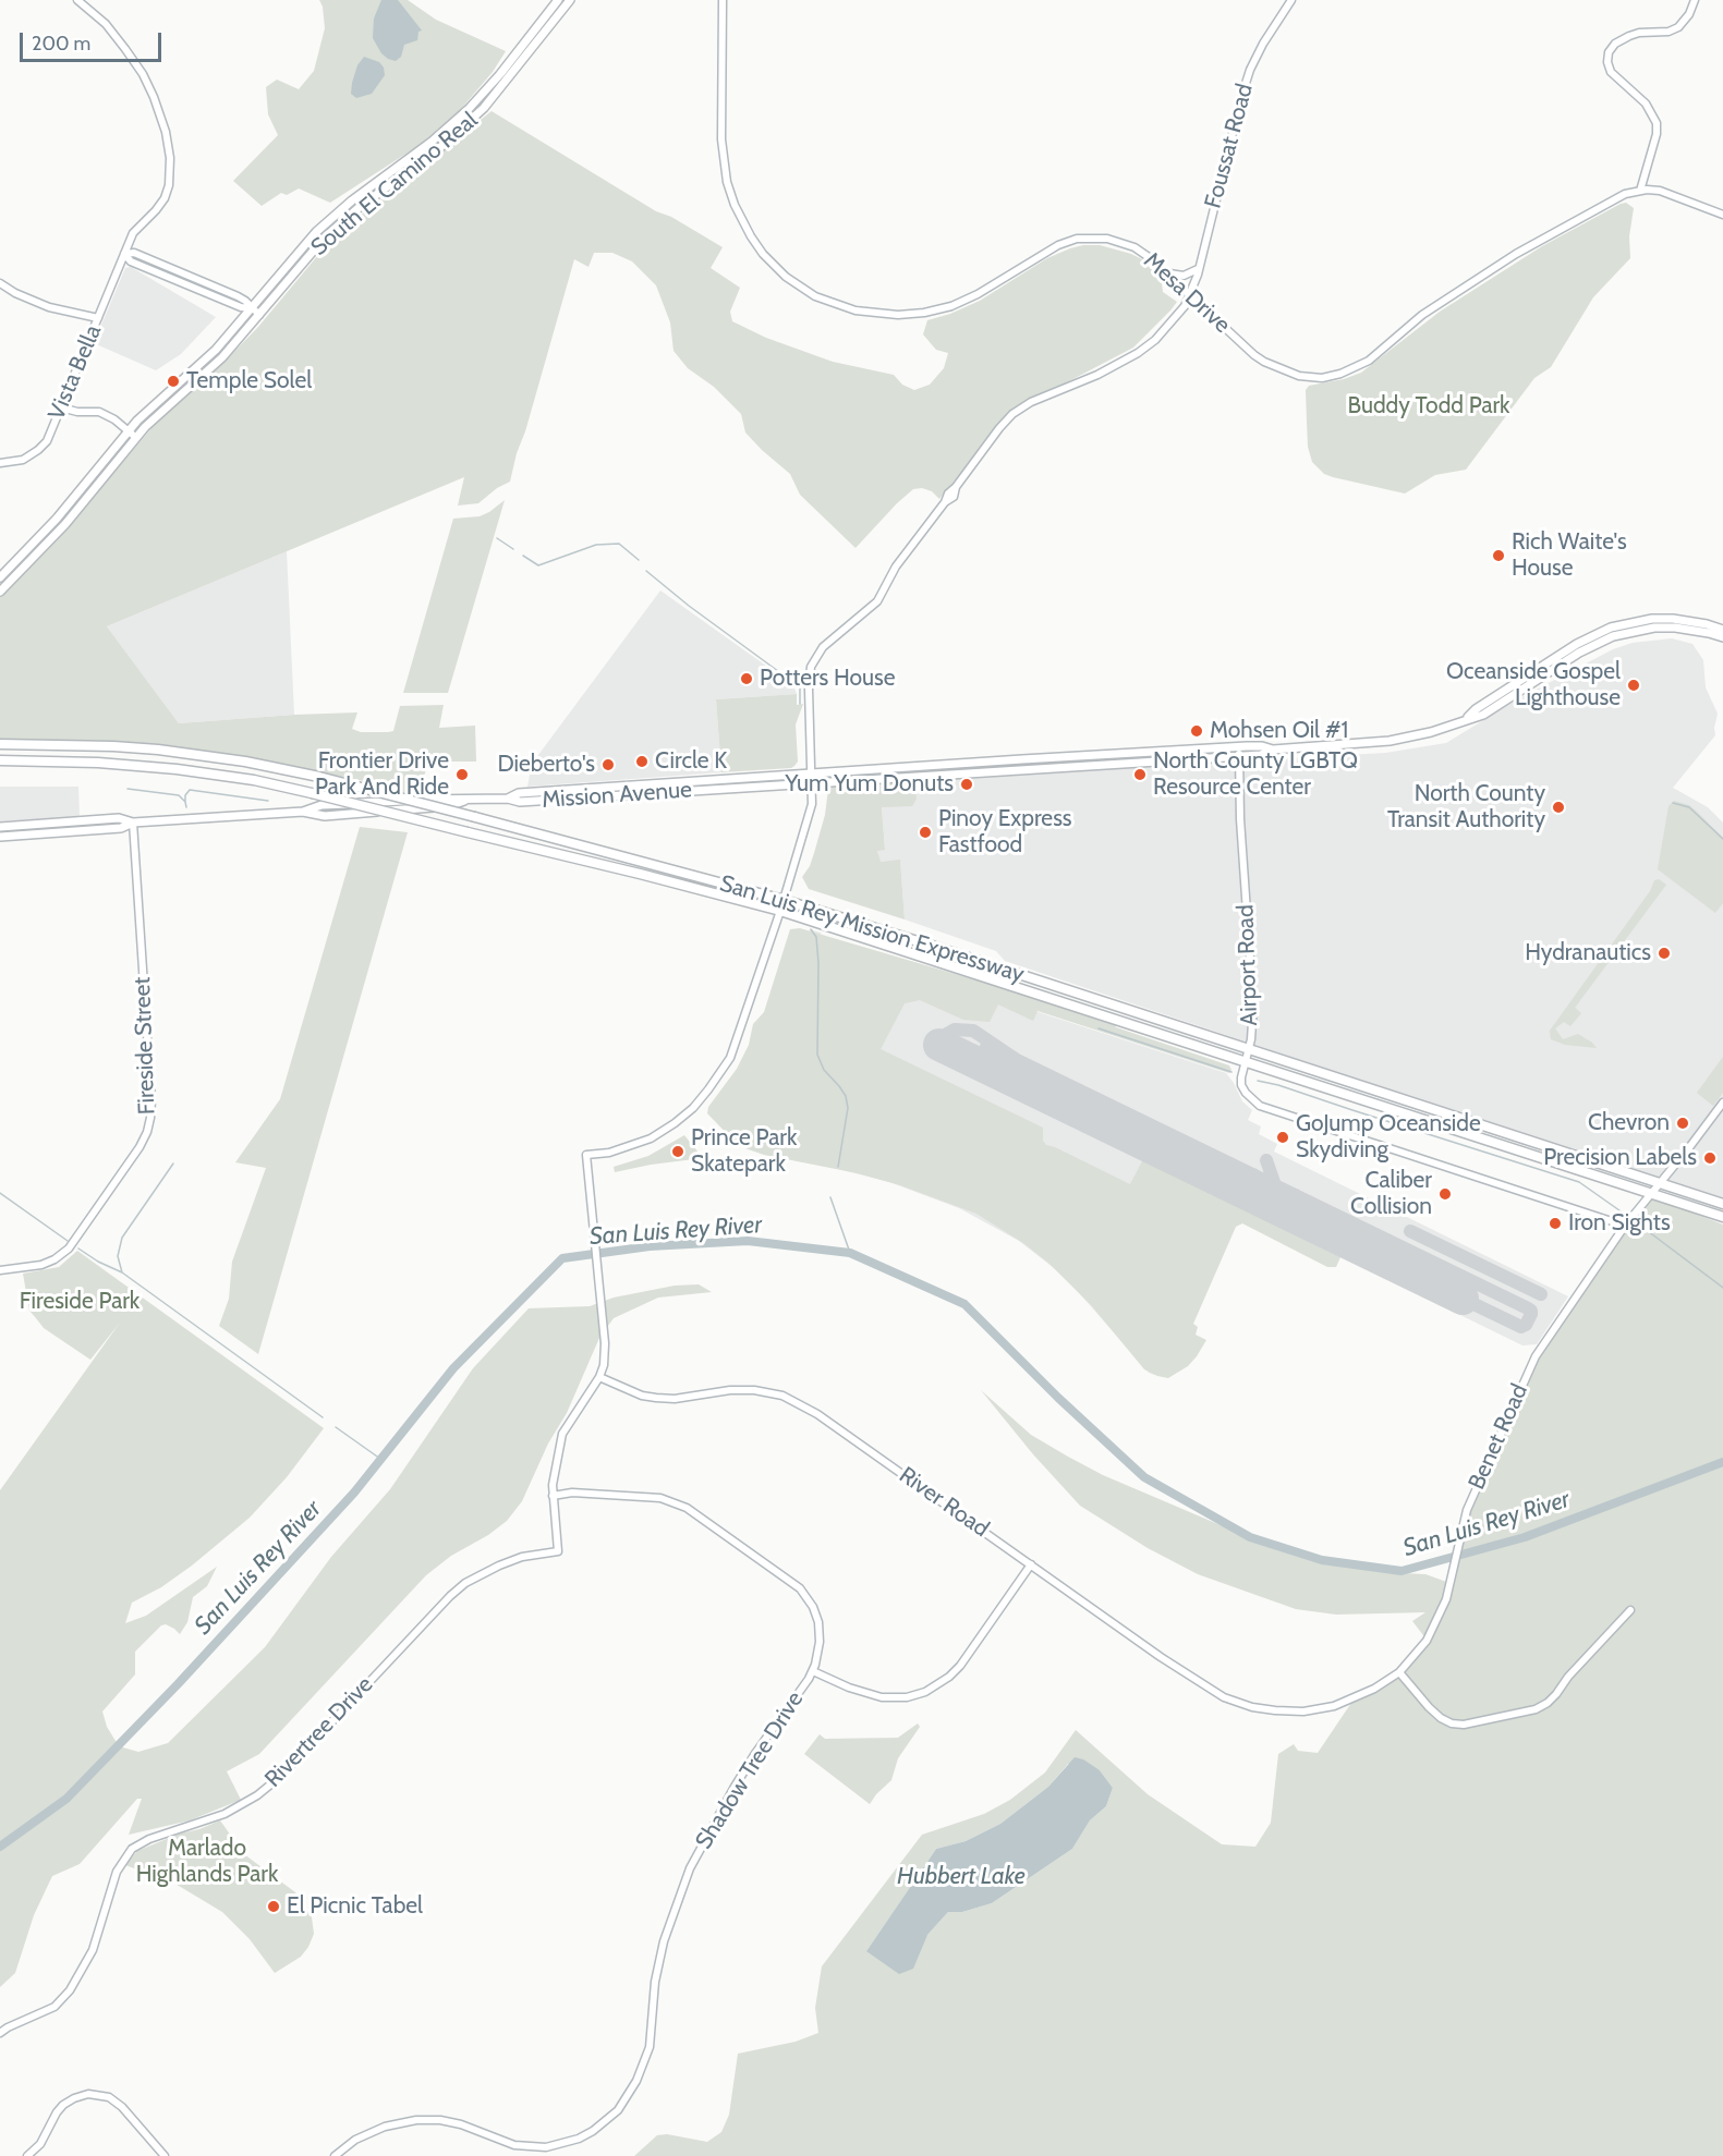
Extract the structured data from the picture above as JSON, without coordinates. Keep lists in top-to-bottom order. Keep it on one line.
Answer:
{"streets":{"highway":["San Luis Rey Mission Expressway"],"main road":["South El Camino Real","Mission Avenue"],"street":["Foussat Road","Mesa Drive","Vista Bella","Airport Road","Fireside Street","Benet Road","River Road","Rivertree Drive","Shadow Tree Drive"]},"crossings":[["Foussat Road","Mesa Drive"],["Foussat Road","Mission Avenue"],["Foussat Road","San Luis Rey Mission Expressway"],["Foussat Road","River Road"],["Mission Avenue","Airport Road"],["Mission Avenue","Fireside Street"],["San Luis Rey Mission Expressway","Airport Road"],["San Luis Rey Mission Expressway","Benet Road"],["Airport Road","Benet Road"],["Benet Road","River Road"],["Rivertree Drive","Shadow Tree Drive"]],"water":["San Luis Rey River","Hubbert Lake"],"parks":["Buddy Todd Park","Fireside Park","Marlado Highlands Park"],"places":["Temple Solel","Rich Waite's House","Potters House","Oceanside Gospel Lighthouse","Mohsen Oil #1","Circle K","Dieberto's","Frontier Drive Park And Ride","North County LGBTQ Resource Center","Yum Yum Donuts","North County Transit Authority","Pinoy Express Fastfood","Hydranautics","Chevron","GoJump Oceanside Skydiving","Prince Park Skatepark","Precision Labels","Caliber Collision","Iron Sights","El Picnic Tabel"],"scale_bar":"200 m"}
